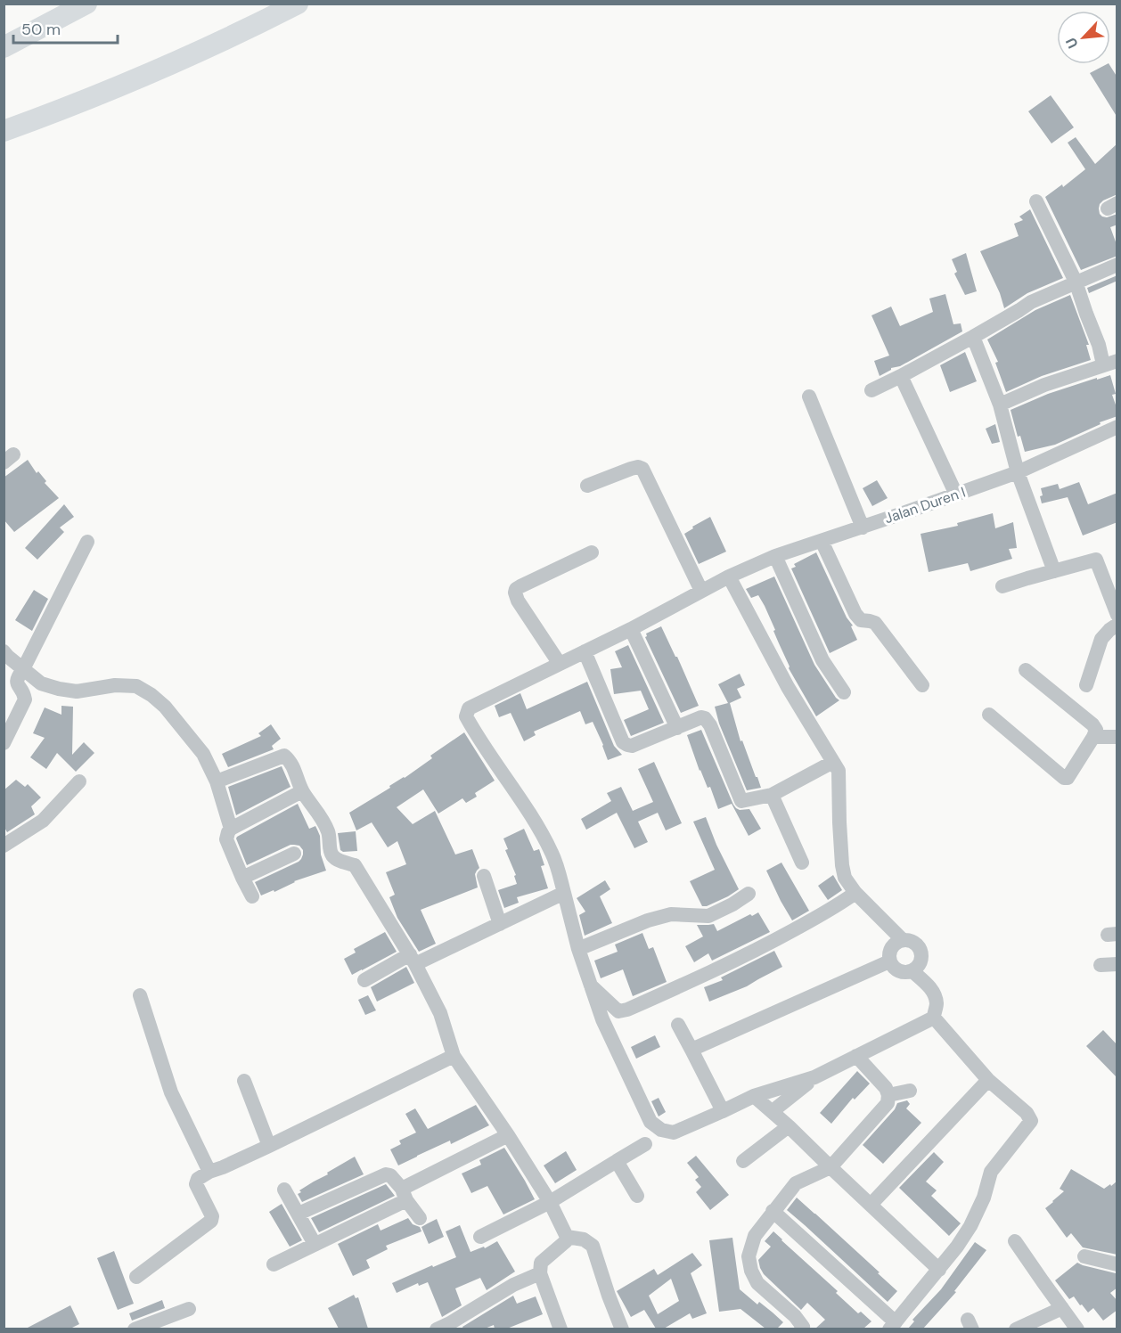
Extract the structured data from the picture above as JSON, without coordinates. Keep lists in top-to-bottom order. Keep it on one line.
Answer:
{"streets":{"street":["Jalan Duren I"]},"scale_bar":"50 m","north":"bottom left"}
